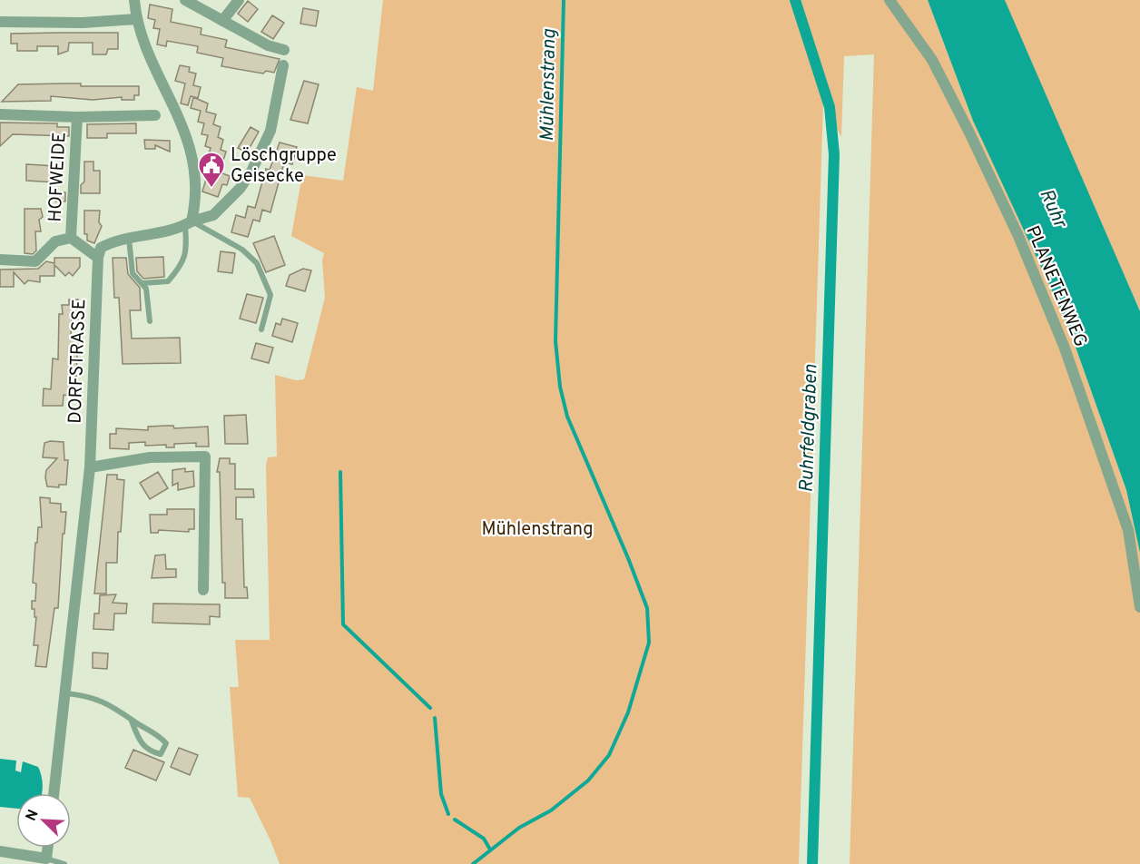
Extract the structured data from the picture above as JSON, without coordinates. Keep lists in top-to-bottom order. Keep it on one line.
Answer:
{"streets":{"street":["HOFWEIDE","PLANETENWEG","DORFSTRASSE"]},"crossings":[["HOFWEIDE","DORFSTRASSE"]],"water":["Mühlenstrang","Ruhr","Ruhrfeldgraben"],"parks":["Mühlenstrang"],"places":{"public building":["Löschgruppe Geisecke"]},"north":"top left"}
